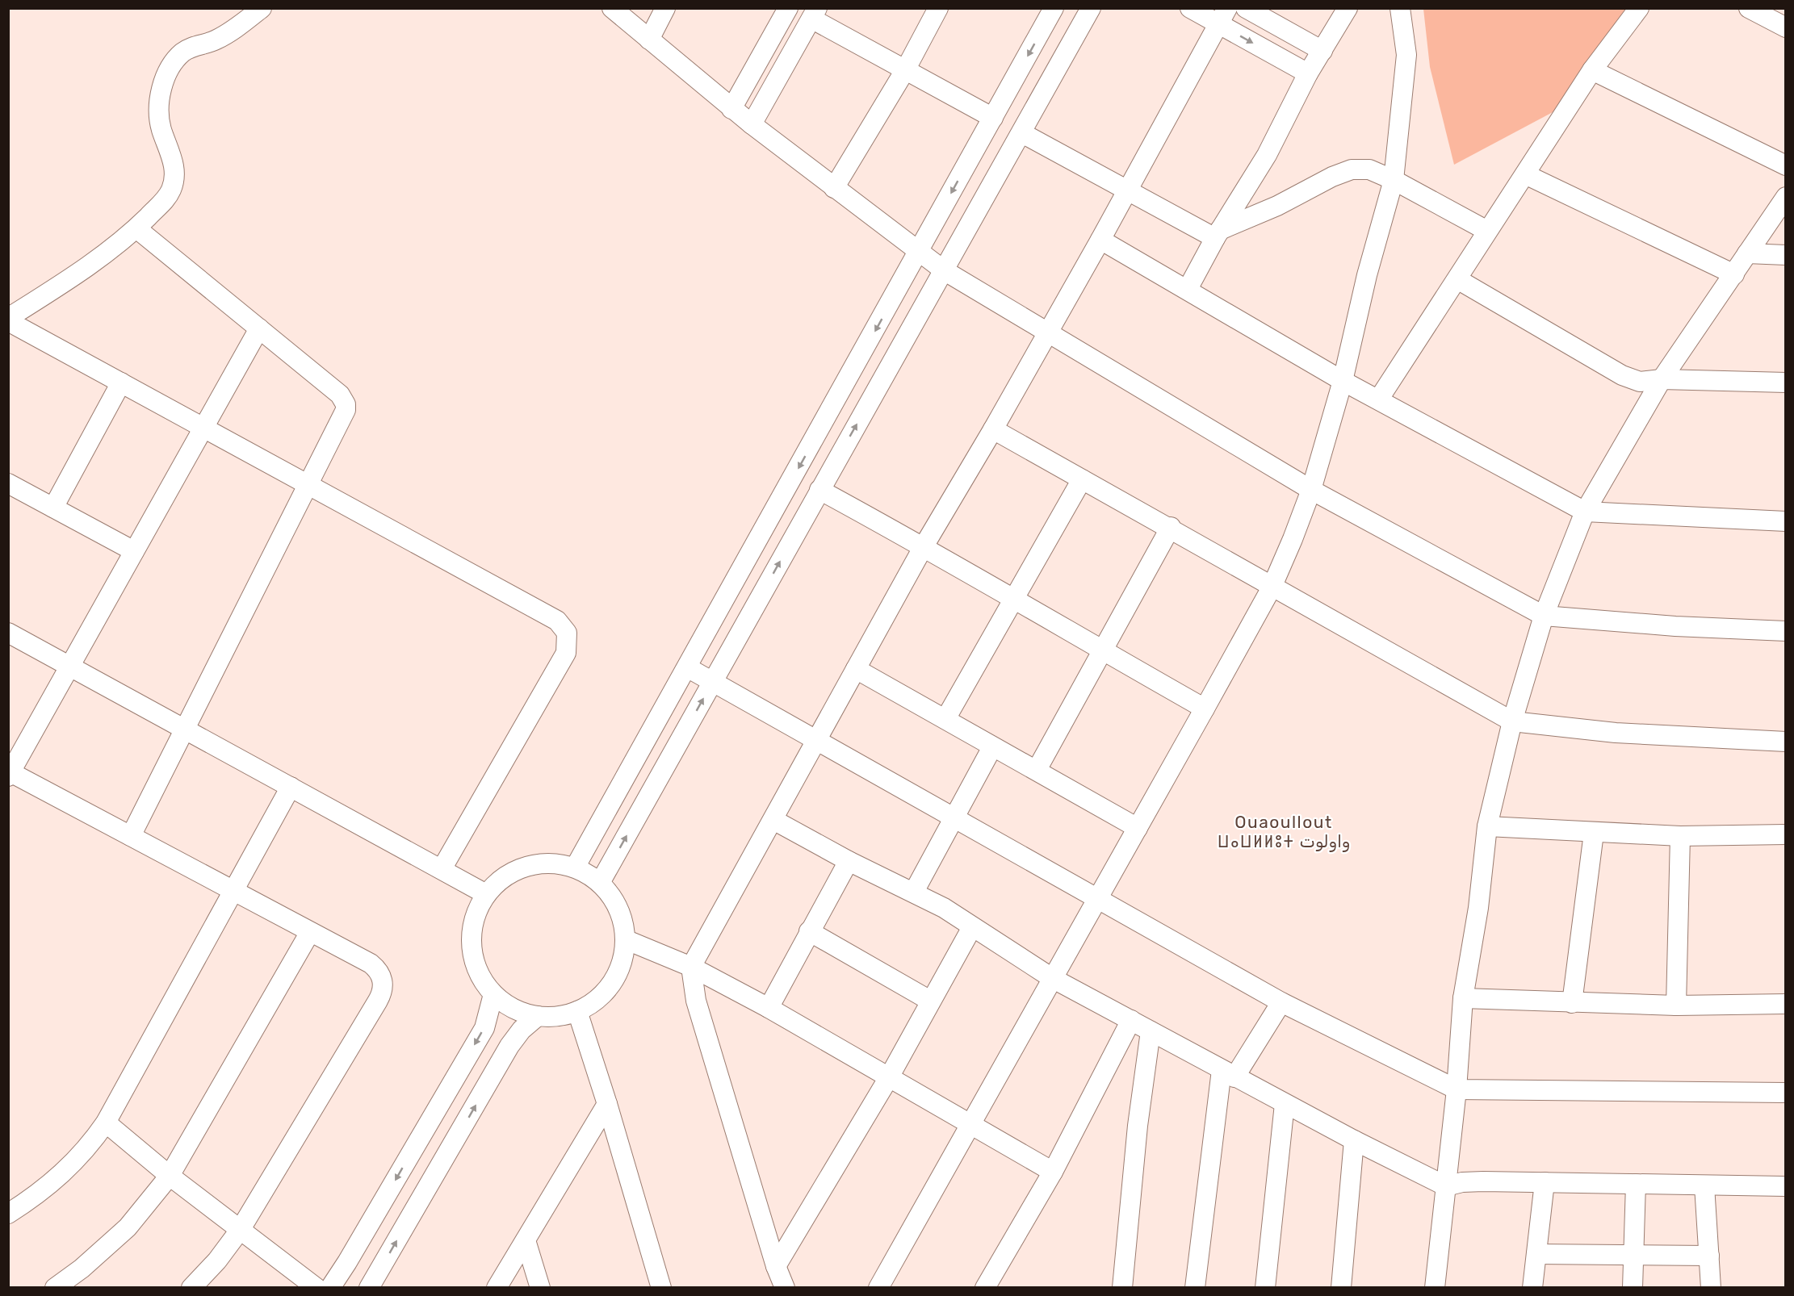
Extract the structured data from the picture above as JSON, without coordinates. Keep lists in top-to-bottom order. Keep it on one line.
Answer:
{"districts":["Ouaoullout ⵡⴰⵡⵍⵍⵓⵜ واولوت"]}
